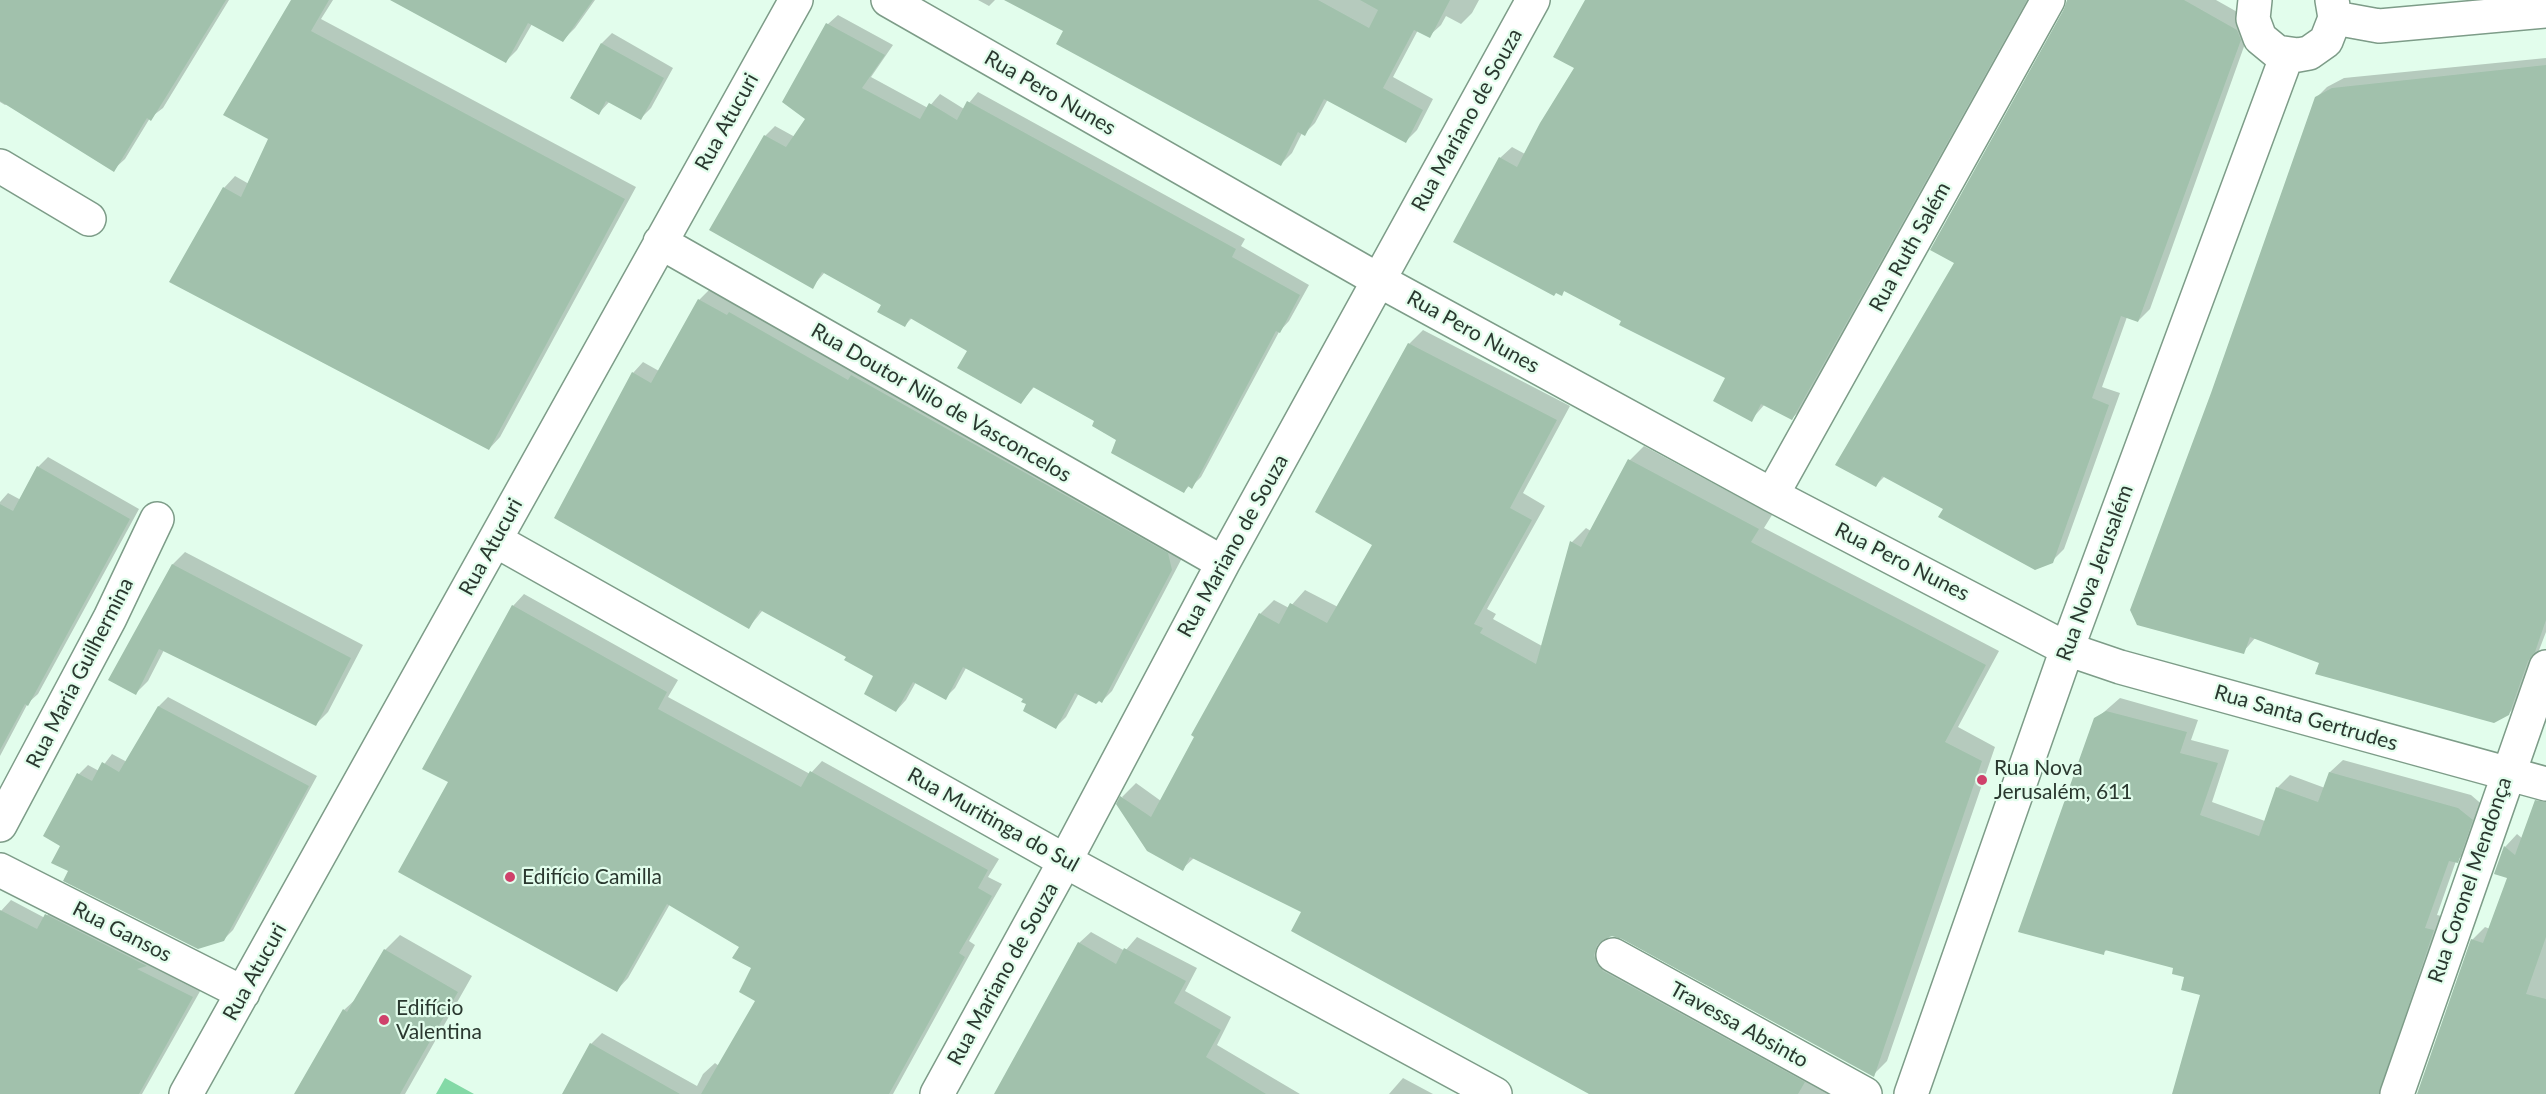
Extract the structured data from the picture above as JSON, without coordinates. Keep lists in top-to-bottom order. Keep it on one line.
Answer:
{"streets":{"street":["Rua Pero Nunes","Rua Mariano de Souza","Rua Atucuri","Rua Ruth Salém","Rua Doutor Nilo de Vasconcelos","Rua Nova Jerusalém","Rua Maria Guilhermina","Rua Santa Gertrudes","Rua Muritinga do Sul","Rua Coronel Mendonça","Rua Gansos","Travessa Absinto"]},"crossings":[["Rua Pero Nunes","Rua Mariano de Souza"],["Rua Pero Nunes","Rua Ruth Salém"],["Rua Pero Nunes","Rua Nova Jerusalém"],["Rua Pero Nunes","Rua Santa Gertrudes"],["Rua Mariano de Souza","Rua Doutor Nilo de Vasconcelos"],["Rua Mariano de Souza","Rua Muritinga do Sul"],["Rua Atucuri","Rua Doutor Nilo de Vasconcelos"],["Rua Atucuri","Rua Muritinga do Sul"],["Rua Atucuri","Rua Gansos"],["Rua Nova Jerusalém","Rua Santa Gertrudes"],["Rua Santa Gertrudes","Rua Coronel Mendonça"]],"places":["Rua Nova Jerusalém, 611","Edifício Camilla","Edifício Valentina"]}
